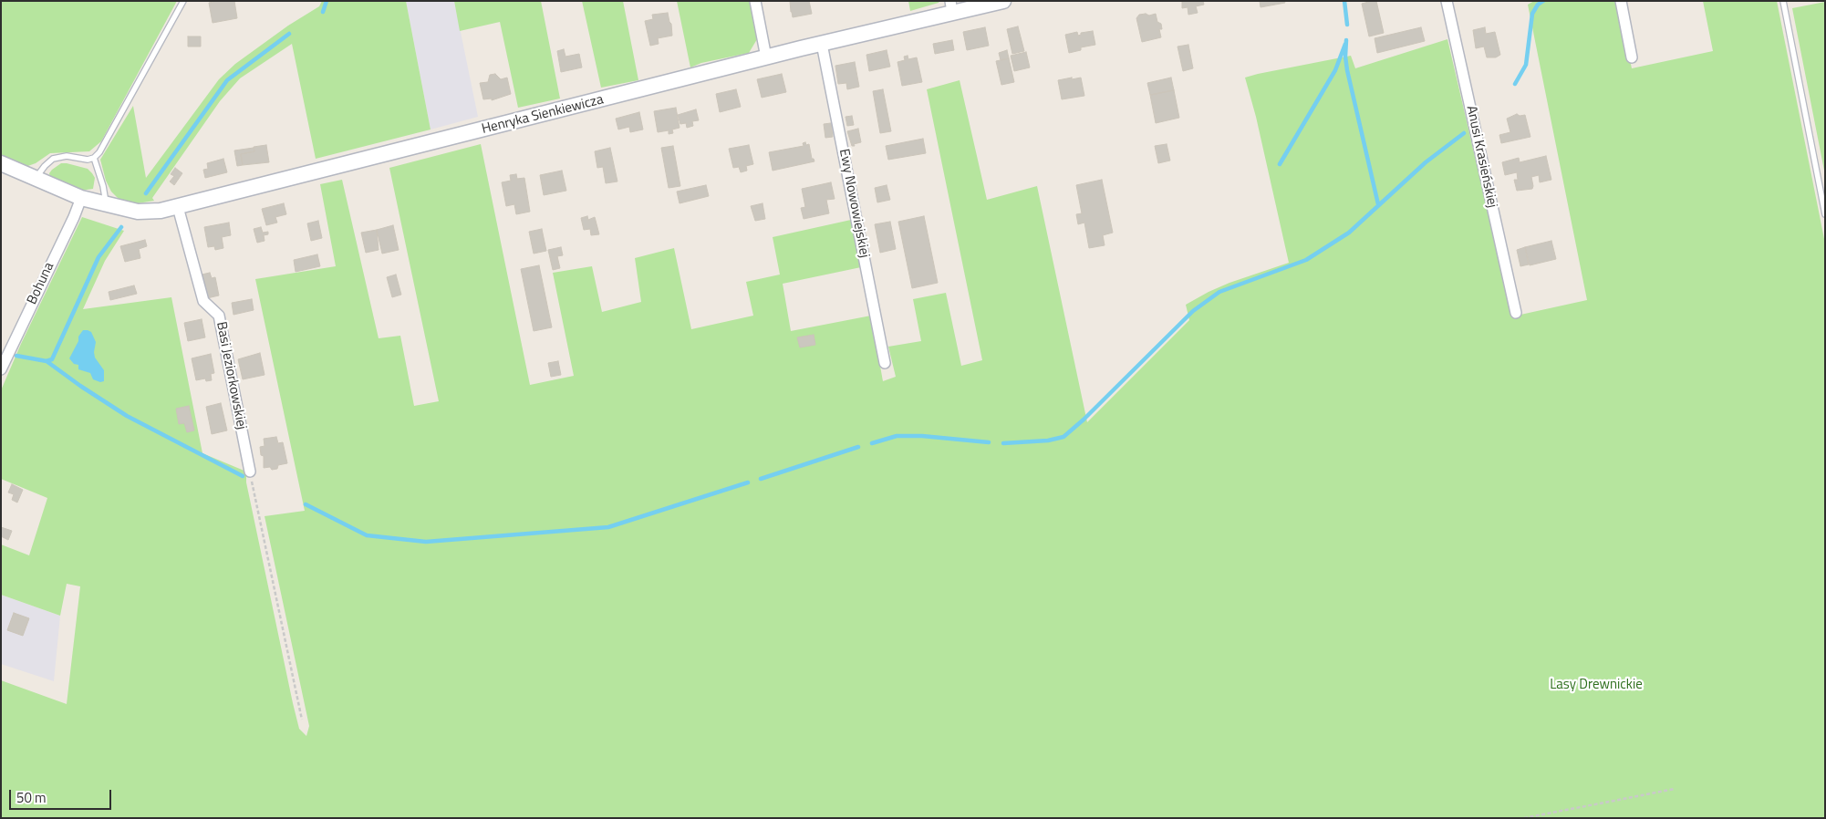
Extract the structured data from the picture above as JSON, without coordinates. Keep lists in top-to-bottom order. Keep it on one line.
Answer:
{"streets":{"street":["Henryka Sienkiewicza","Anusi Krasieńskiej","Ewy Nowowiejskiej","Bohuna","Basi Jeziorkowskiej"]},"crossings":[["Henryka Sienkiewicza","Ewy Nowowiejskiej"],["Henryka Sienkiewicza","Bohuna"],["Henryka Sienkiewicza","Basi Jeziorkowskiej"]],"parks":["Lasy Drewnickie"],"scale_bar":"50 m"}
